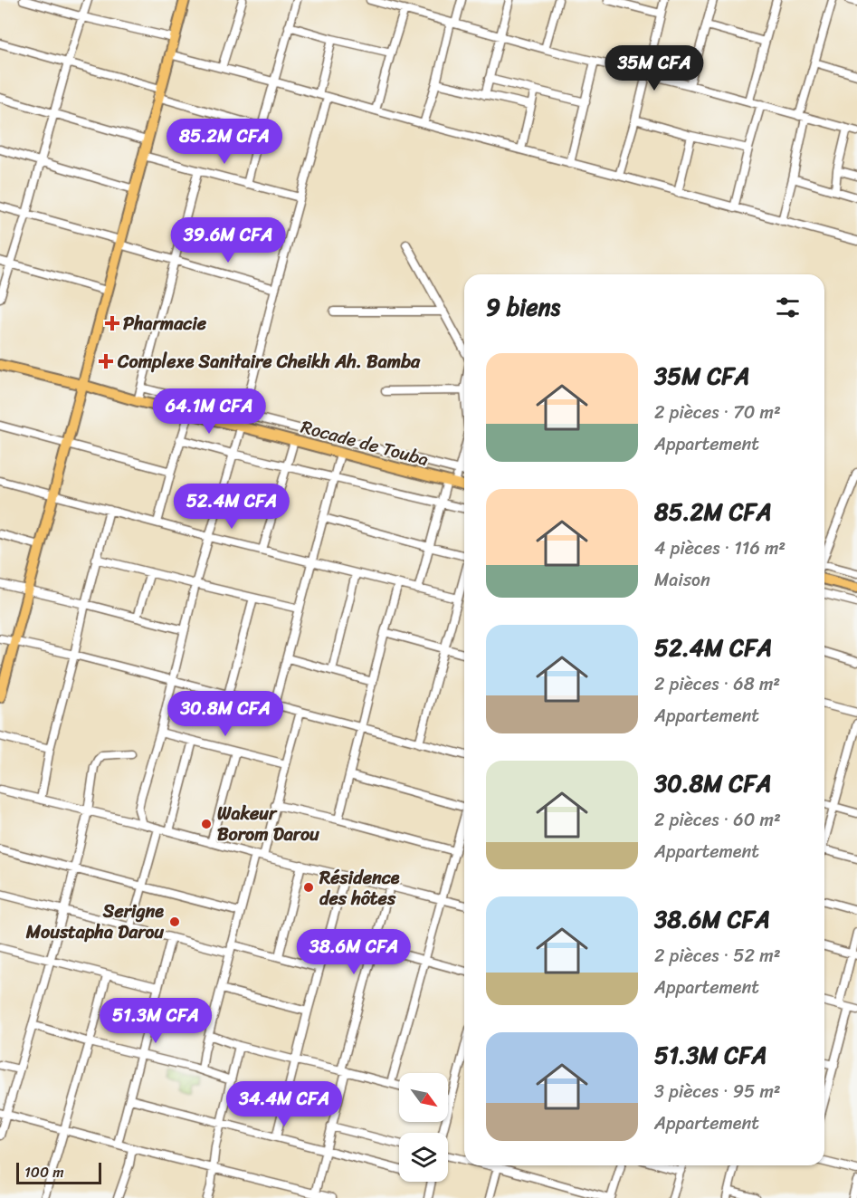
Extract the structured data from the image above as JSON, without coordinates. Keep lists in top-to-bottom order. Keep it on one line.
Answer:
{"streets":{"main road":["Rocade de Touba"]},"places":{"health":["Pharmacie","Complexe Sanitaire Cheikh Ah. Bamba"],"other":["Wakeur Borom Darou","Résidence des hôtes","Serigne Moustapha Darou"]},"scale_bar":"100 m","north":"bottom right","page":{"price":["35M CFA","85.2M CFA","39.6M CFA","64.1M CFA","52.4M CFA","30.8M CFA","38.6M CFA","51.3M CFA","34.4M CFA"],"heading":"9 biens","list":[{"name":"35M CFA","note":"2 pièces · 70 m² · Appartement"},{"name":"85.2M CFA","note":"4 pièces · 116 m² · Maison"},{"name":"52.4M CFA","note":"2 pièces · 68 m² · Appartement"},{"name":"30.8M CFA","note":"2 pièces · 60 m² · Appartement"},{"name":"38.6M CFA","note":"2 pièces · 52 m² · Appartement"},{"name":"51.3M CFA","note":"3 pièces · 95 m² · Appartement"}],"scale":"100 m"}}
